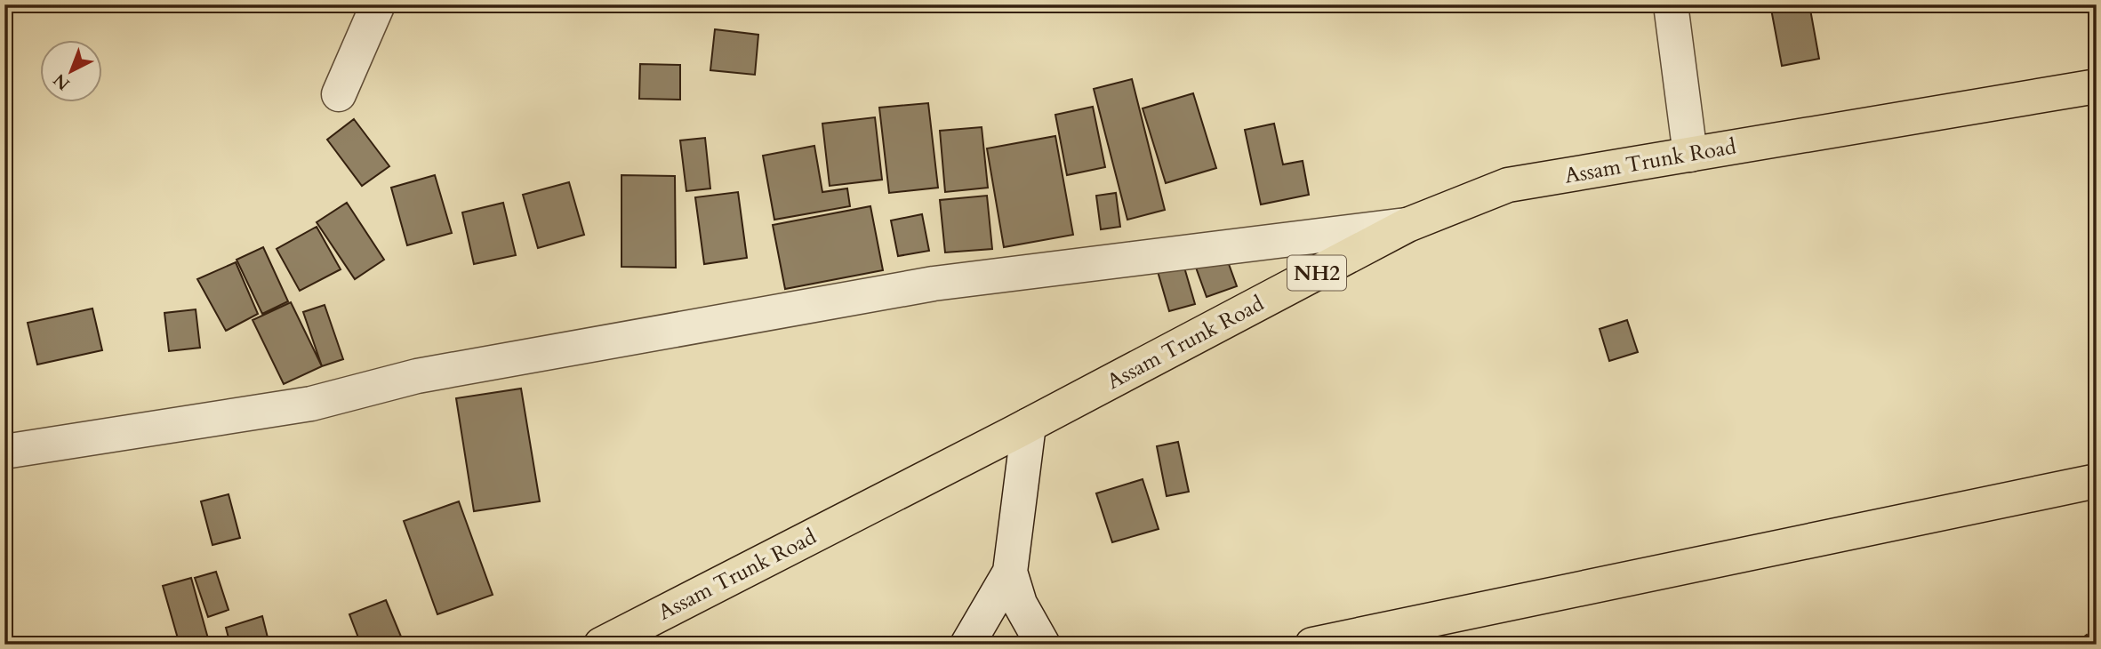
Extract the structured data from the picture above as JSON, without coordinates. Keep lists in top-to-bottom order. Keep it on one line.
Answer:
{"streets":{"highway":["Assam Trunk Road","NH2"]},"north":"bottom left"}
